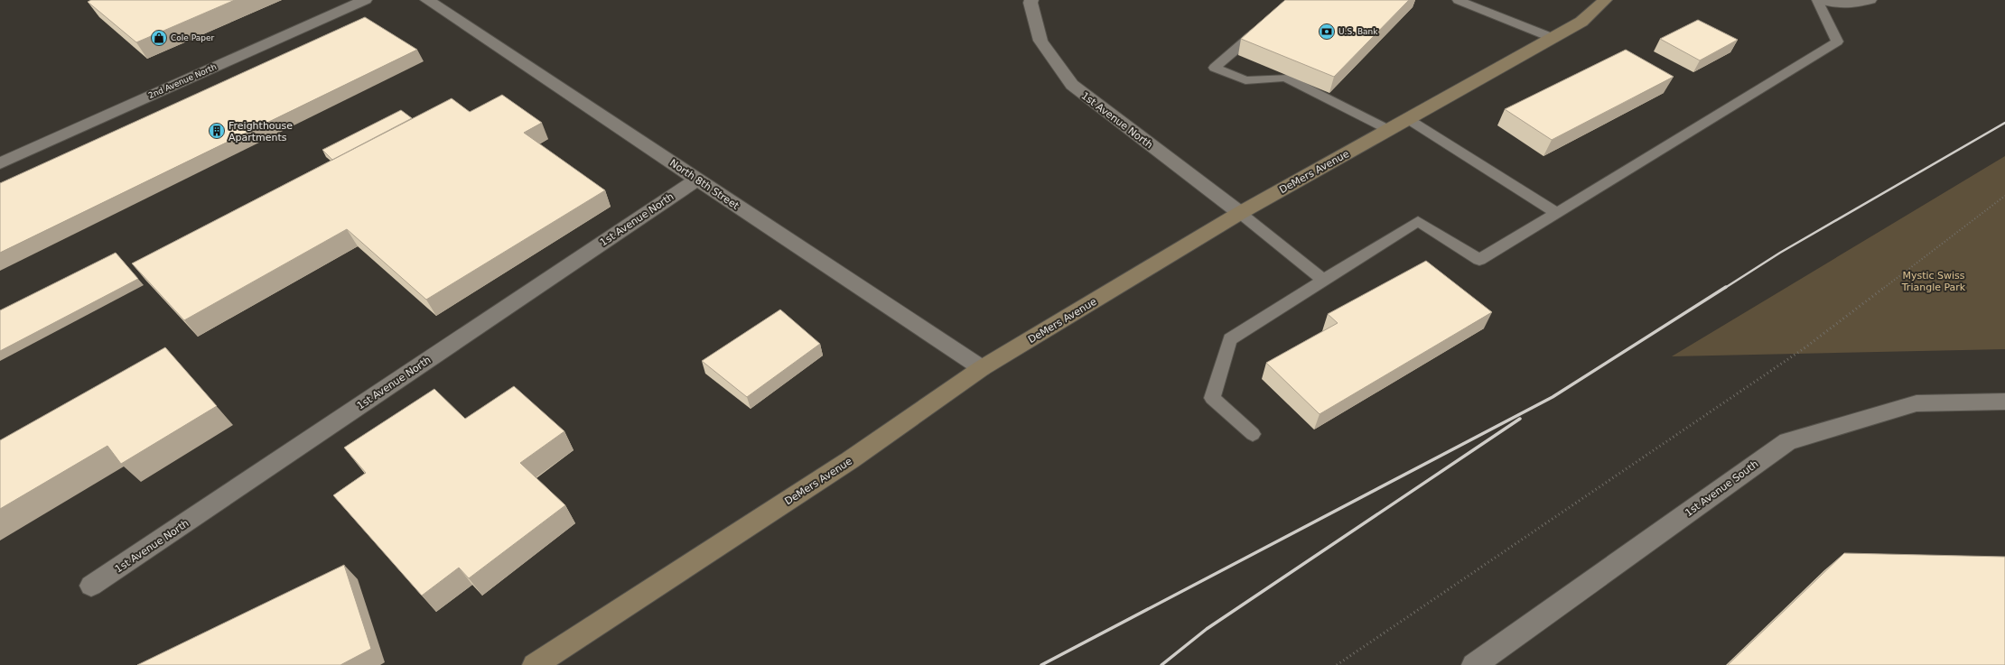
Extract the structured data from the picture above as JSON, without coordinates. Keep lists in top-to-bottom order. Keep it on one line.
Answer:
{"streets":{"main road":["DeMers Avenue"],"street":["2nd Avenue North","1st Avenue North","North 8th Street","1st Avenue South"]},"crossings":[["1st Avenue North","DeMers Avenue"],["1st Avenue North","North 8th Street"],["DeMers Avenue","North 8th Street"]],"parks":["Mystic Swiss Triangle Park"],"places":{"bank":["U.S. Bank"],"shop":["Cole Paper"],"building":["Freighthouse Apartments"]}}
